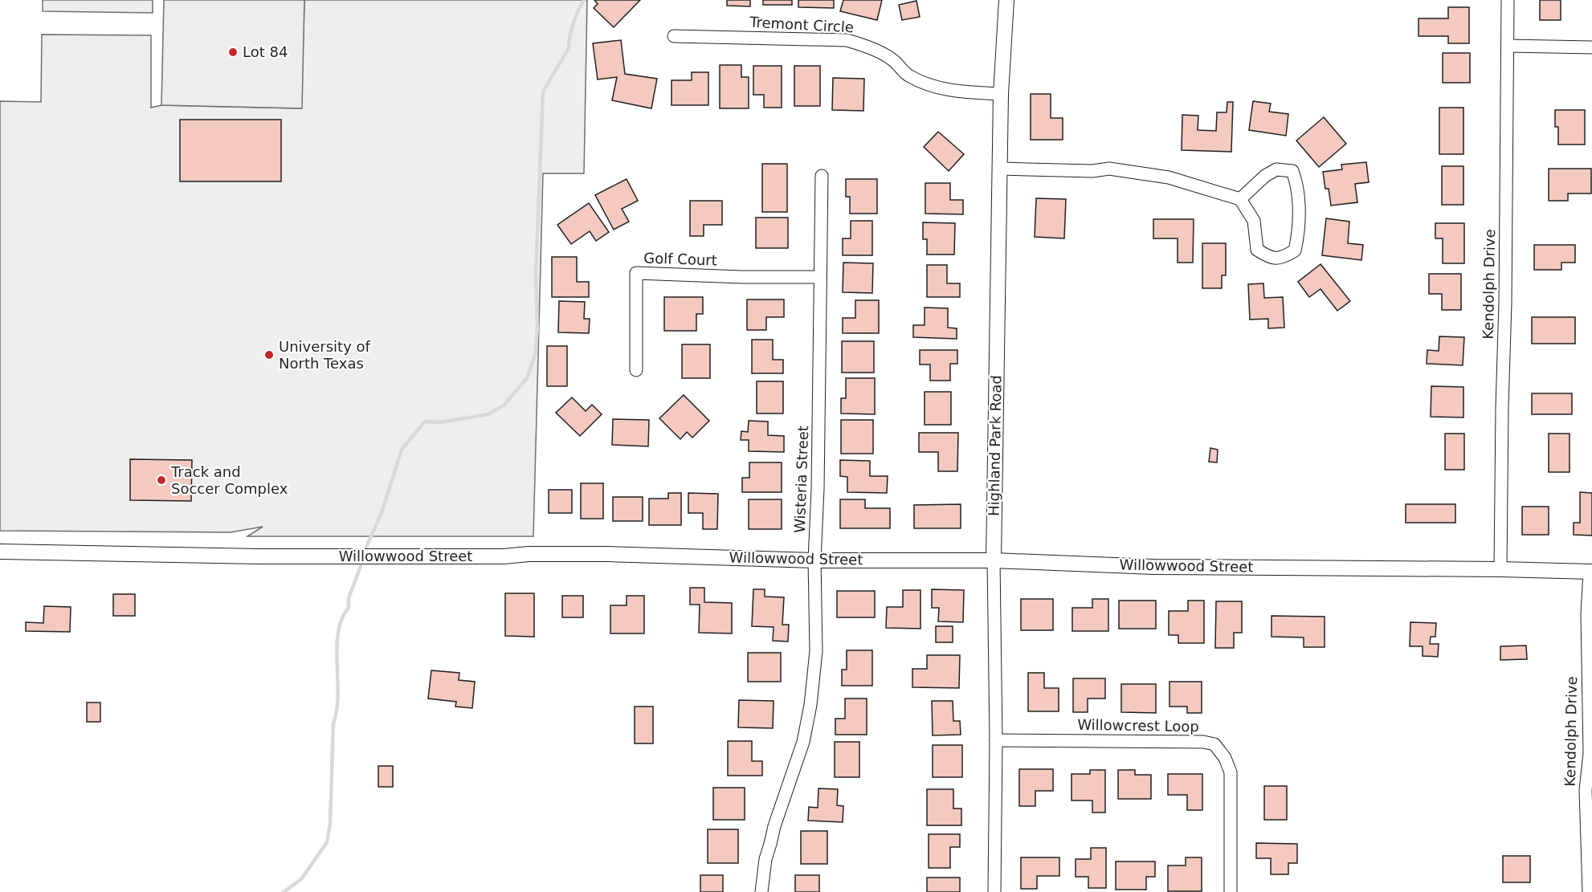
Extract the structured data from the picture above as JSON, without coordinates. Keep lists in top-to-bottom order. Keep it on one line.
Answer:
{"streets":{"street":["Tremont Circle","Golf Court","Kendolph Drive","Highland Park Road","Wisteria Street","Willowwood Street","Willowcrest Loop"]},"crossings":[["Tremont Circle","Highland Park Road"],["Golf Court","Wisteria Street"],["Kendolph Drive","Willowwood Street"],["Highland Park Road","Willowwood Street"],["Highland Park Road","Willowcrest Loop"],["Wisteria Street","Willowwood Street"]],"places":["Lot 84","University of North Texas","Track and Soccer Complex"]}
